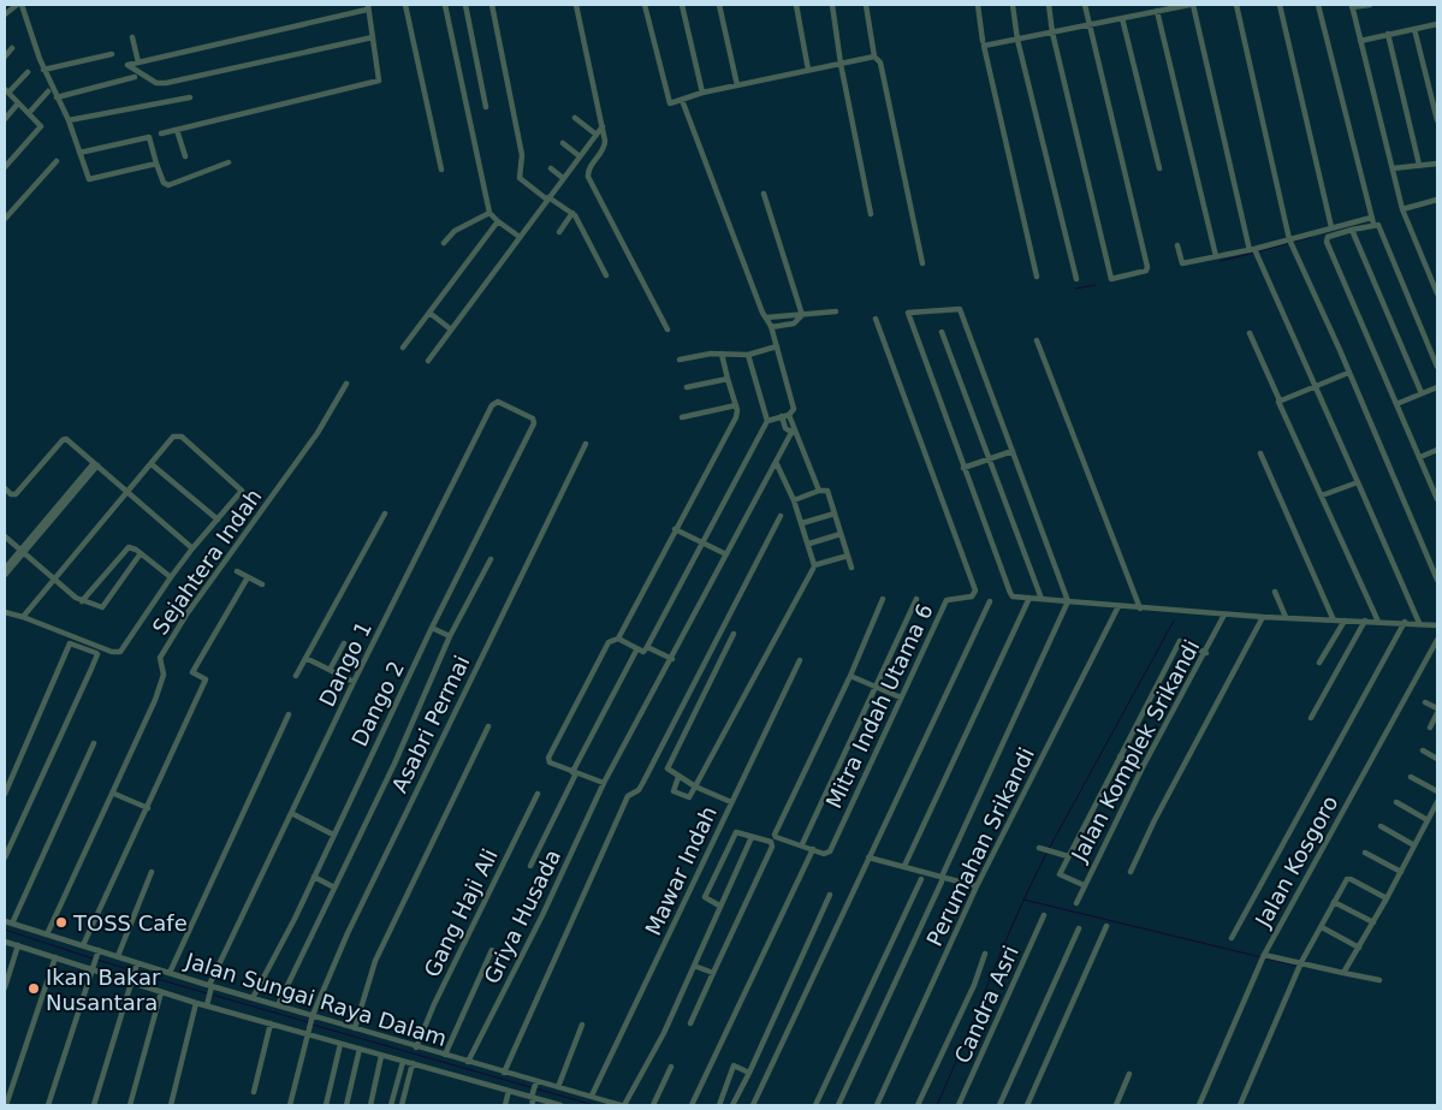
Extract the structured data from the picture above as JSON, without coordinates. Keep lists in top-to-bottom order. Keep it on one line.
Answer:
{"streets":{"street":["Sejahtera Indah","Dango 1","Dango 2","Mitra Indah Utama 6","Asabri Permai","Jalan Komplek Srikandi","Perumahan Srikandi","Jalan Kosgoro","Mawar Indah","Gang Haji Ali","Griya Husada","Jalan Sungai Raya Dalam","Candra Asri"]},"crossings":[["Sejahtera Indah","Jalan Sungai Raya Dalam"],["Dango 1","Dango 2"],["Dango 1","Jalan Sungai Raya Dalam"],["Dango 2","Jalan Sungai Raya Dalam"],["Asabri Permai","Jalan Sungai Raya Dalam"],["Mawar Indah","Jalan Sungai Raya Dalam"],["Gang Haji Ali","Jalan Sungai Raya Dalam"],["Griya Husada","Jalan Sungai Raya Dalam"]],"places":["TOSS Cafe","Ikan Bakar Nusantara"]}
